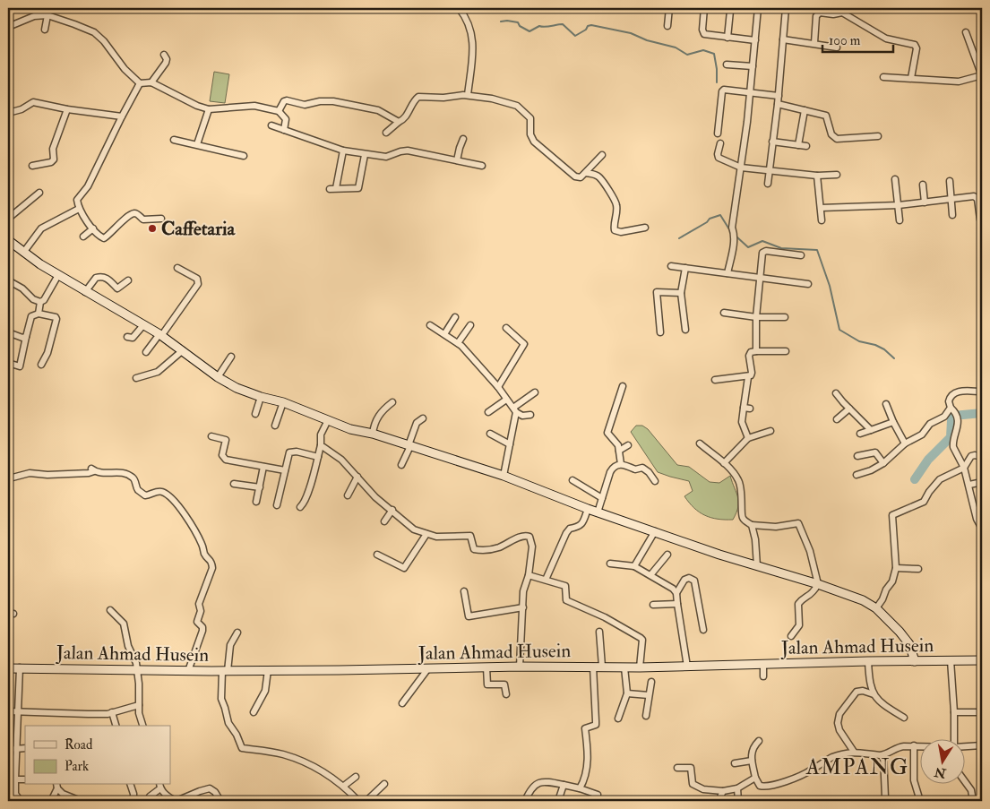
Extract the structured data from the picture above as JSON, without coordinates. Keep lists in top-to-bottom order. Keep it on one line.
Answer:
{"streets":{"street":["Jalan Ahmad Husein"]},"districts":["AMPANG"],"places":["Caffetaria"],"legend":["Road","Park"],"scale_bar":"100 m","north":"bottom"}
